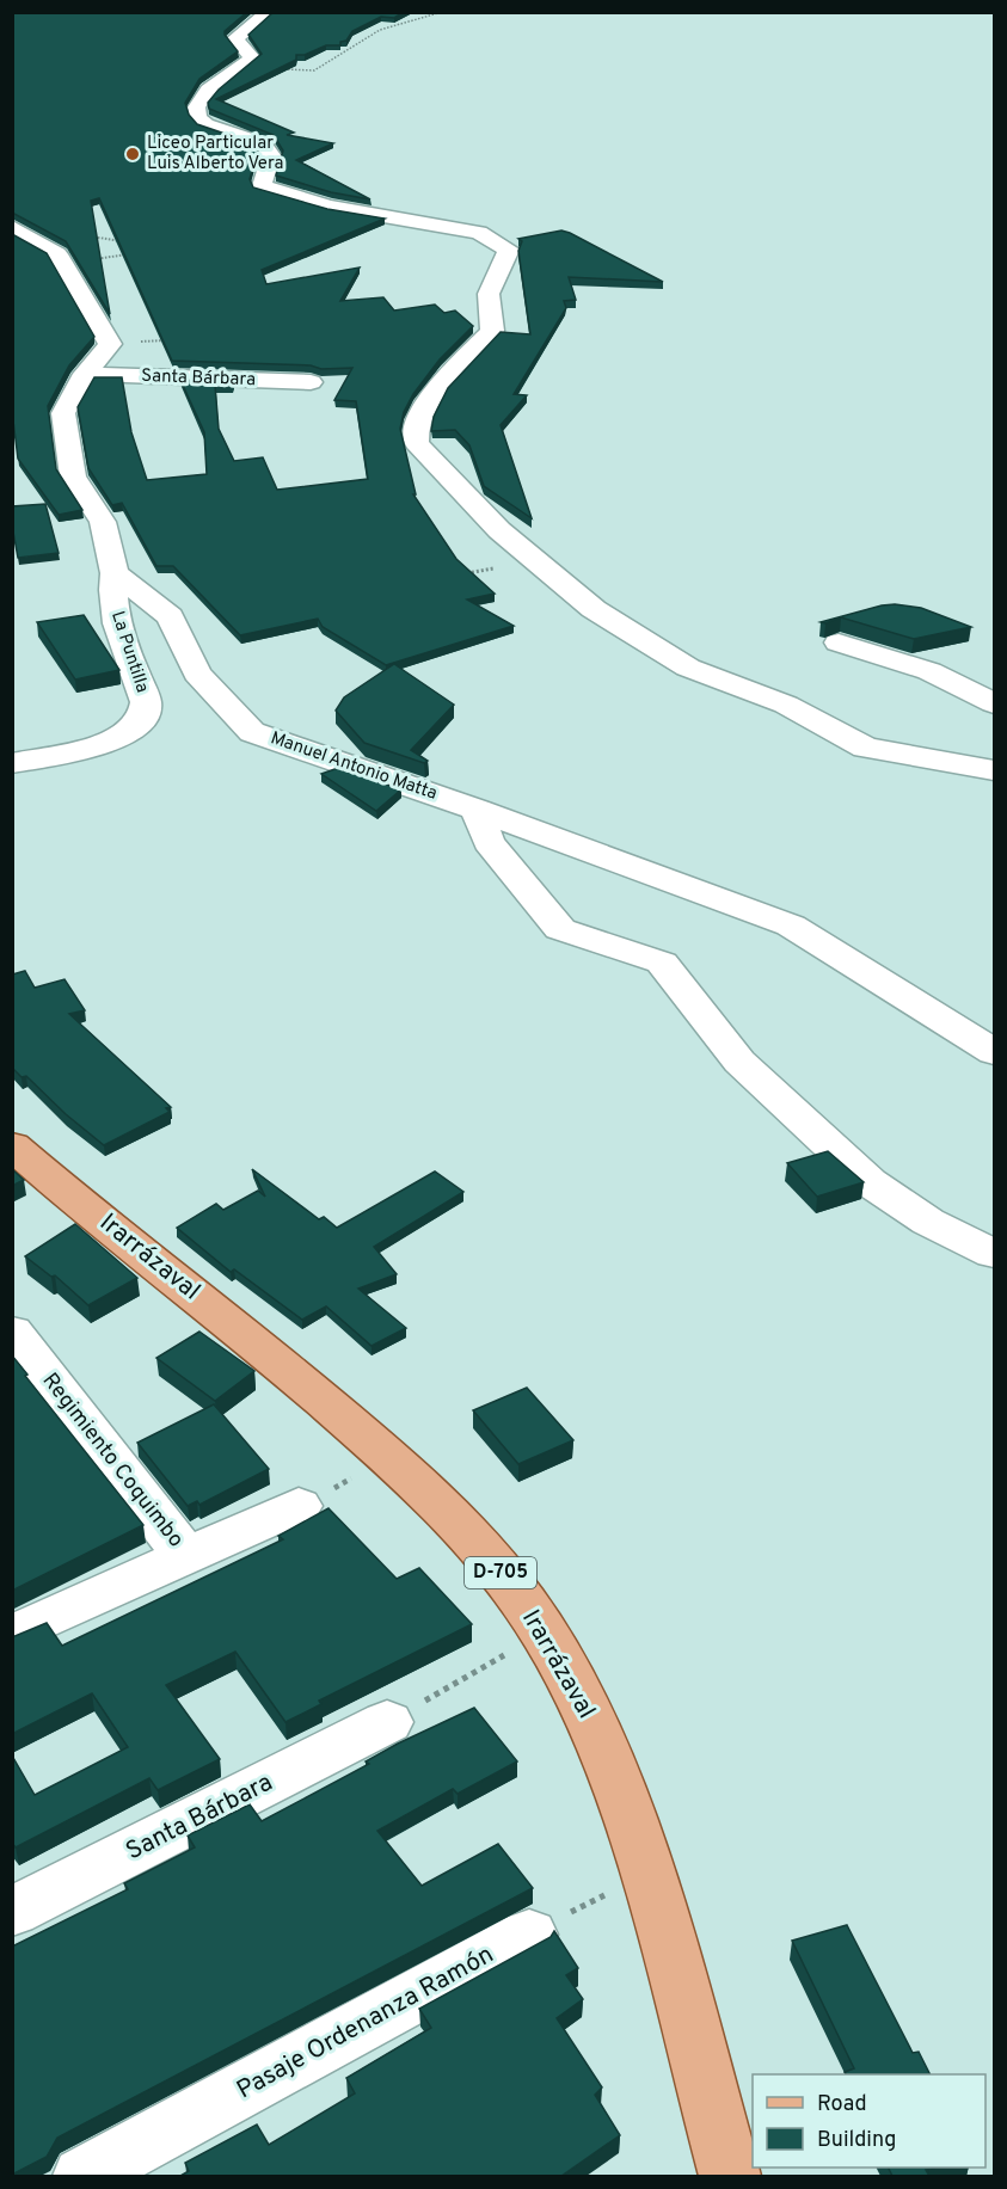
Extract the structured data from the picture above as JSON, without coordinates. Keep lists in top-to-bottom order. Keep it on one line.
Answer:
{"streets":{"main road":["Irarrázaval","D-705"],"street":["Santa Bárbara","La Puntilla","Manuel Antonio Matta","Regimiento Coquimbo","Pasaje Ordenanza Ramón"]},"crossings":[["La Puntilla","Manuel Antonio Matta"]],"places":["Liceo Particular Luis Alberto Vera"],"legend":["Road","Building"]}
